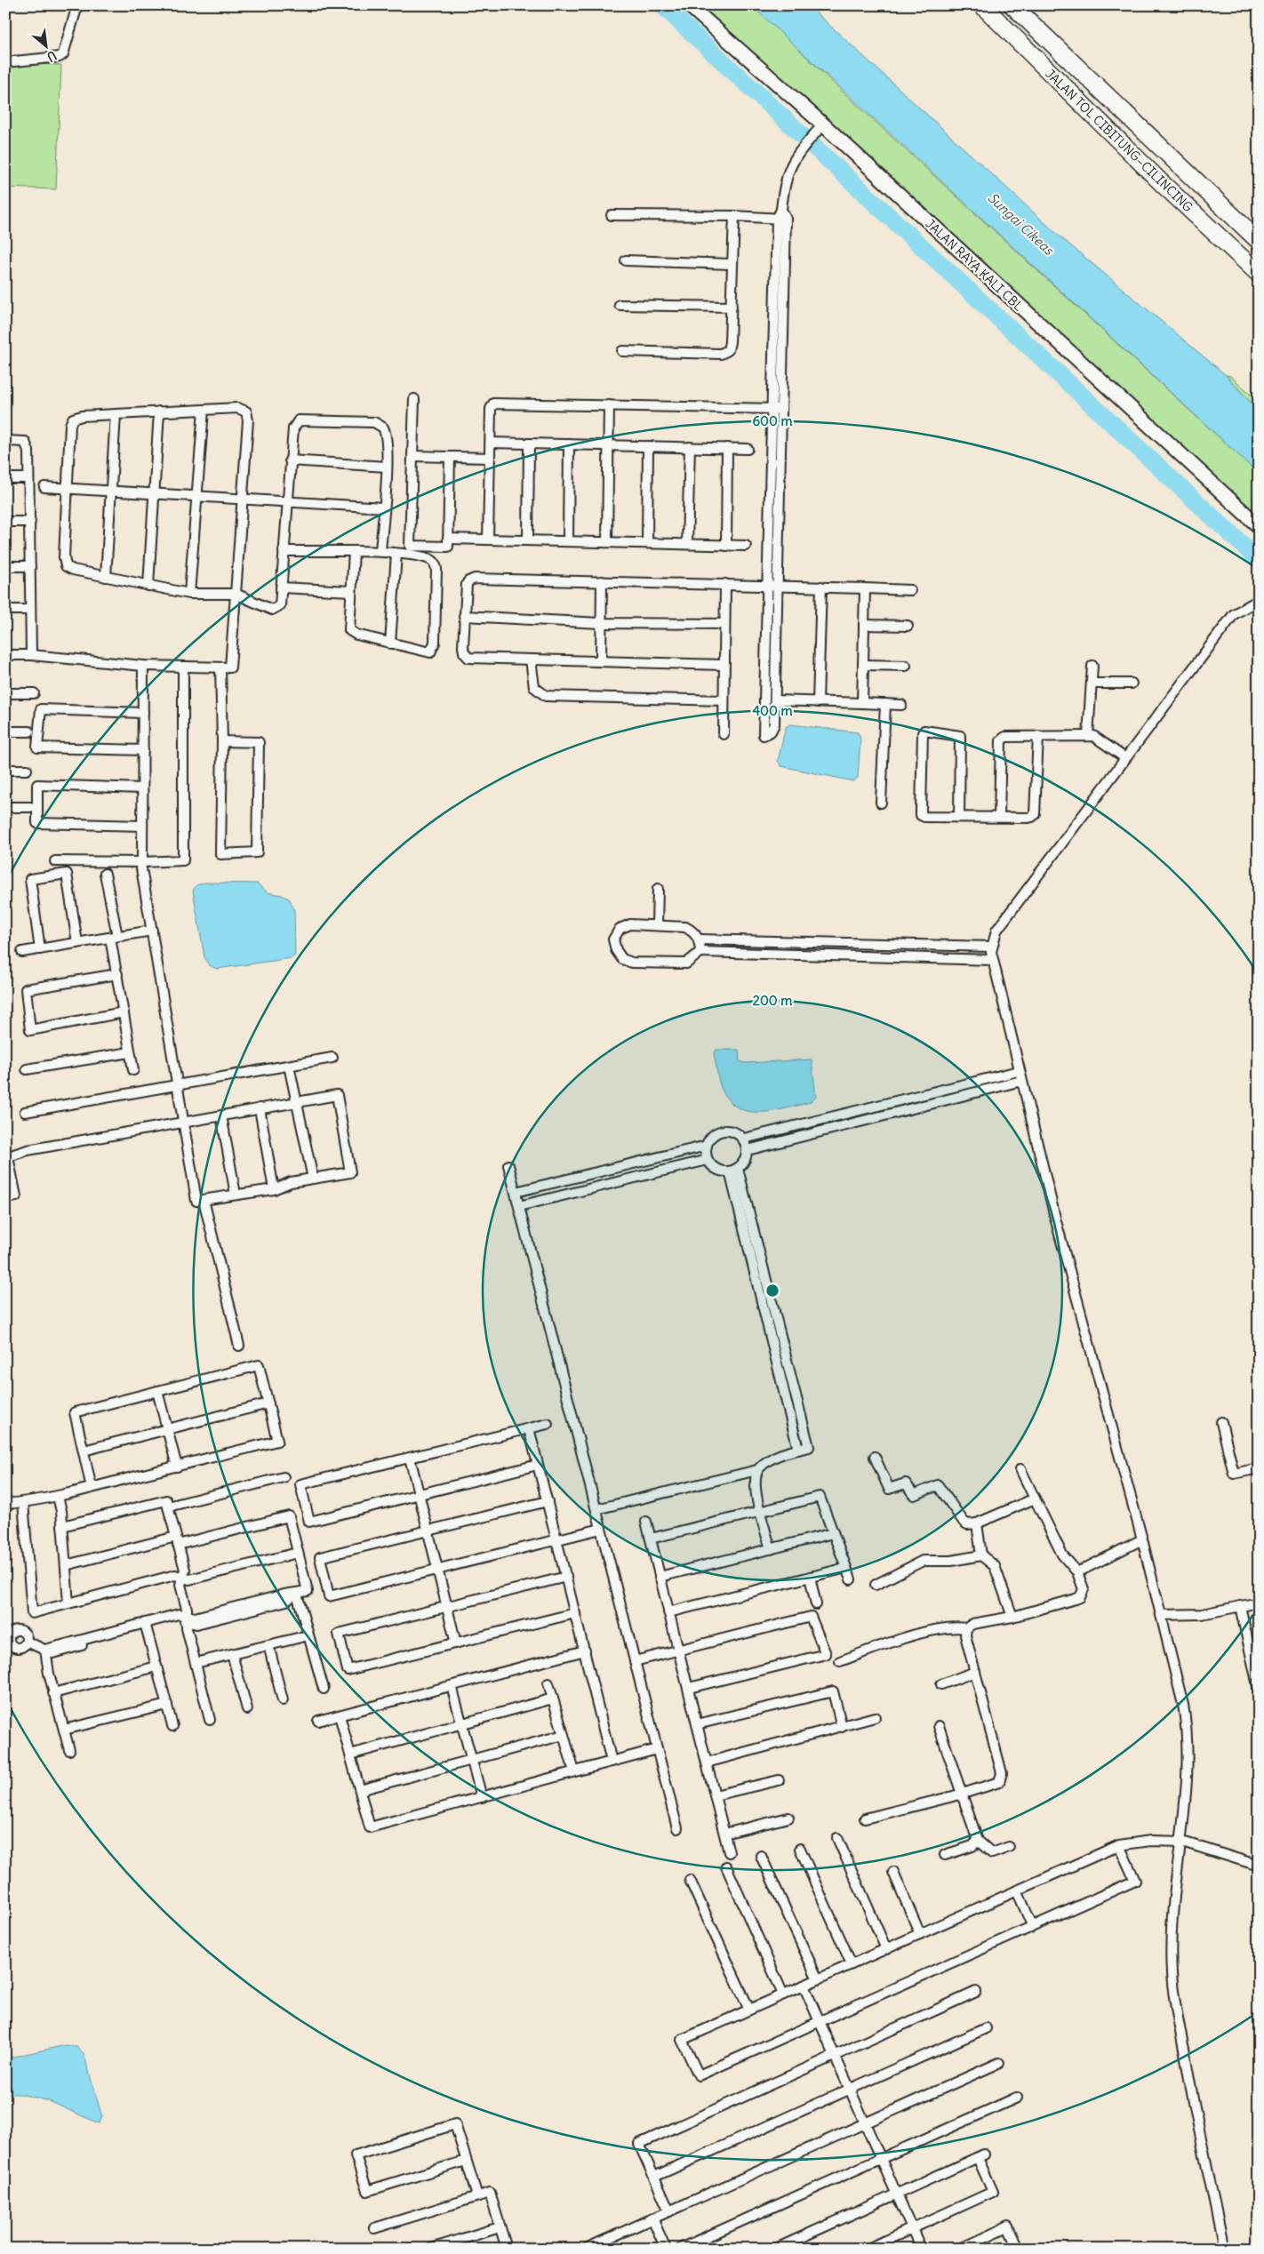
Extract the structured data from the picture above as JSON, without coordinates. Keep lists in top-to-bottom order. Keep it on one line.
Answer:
{"streets":{"highway":["JALAN TOL CIBITUNG–CILINCING"],"main road":["JALAN RAYA KALI CBL"]},"water":["Sungai Cikeas"],"north":"bottom right","rings":["600 m","400 m","200 m"]}
